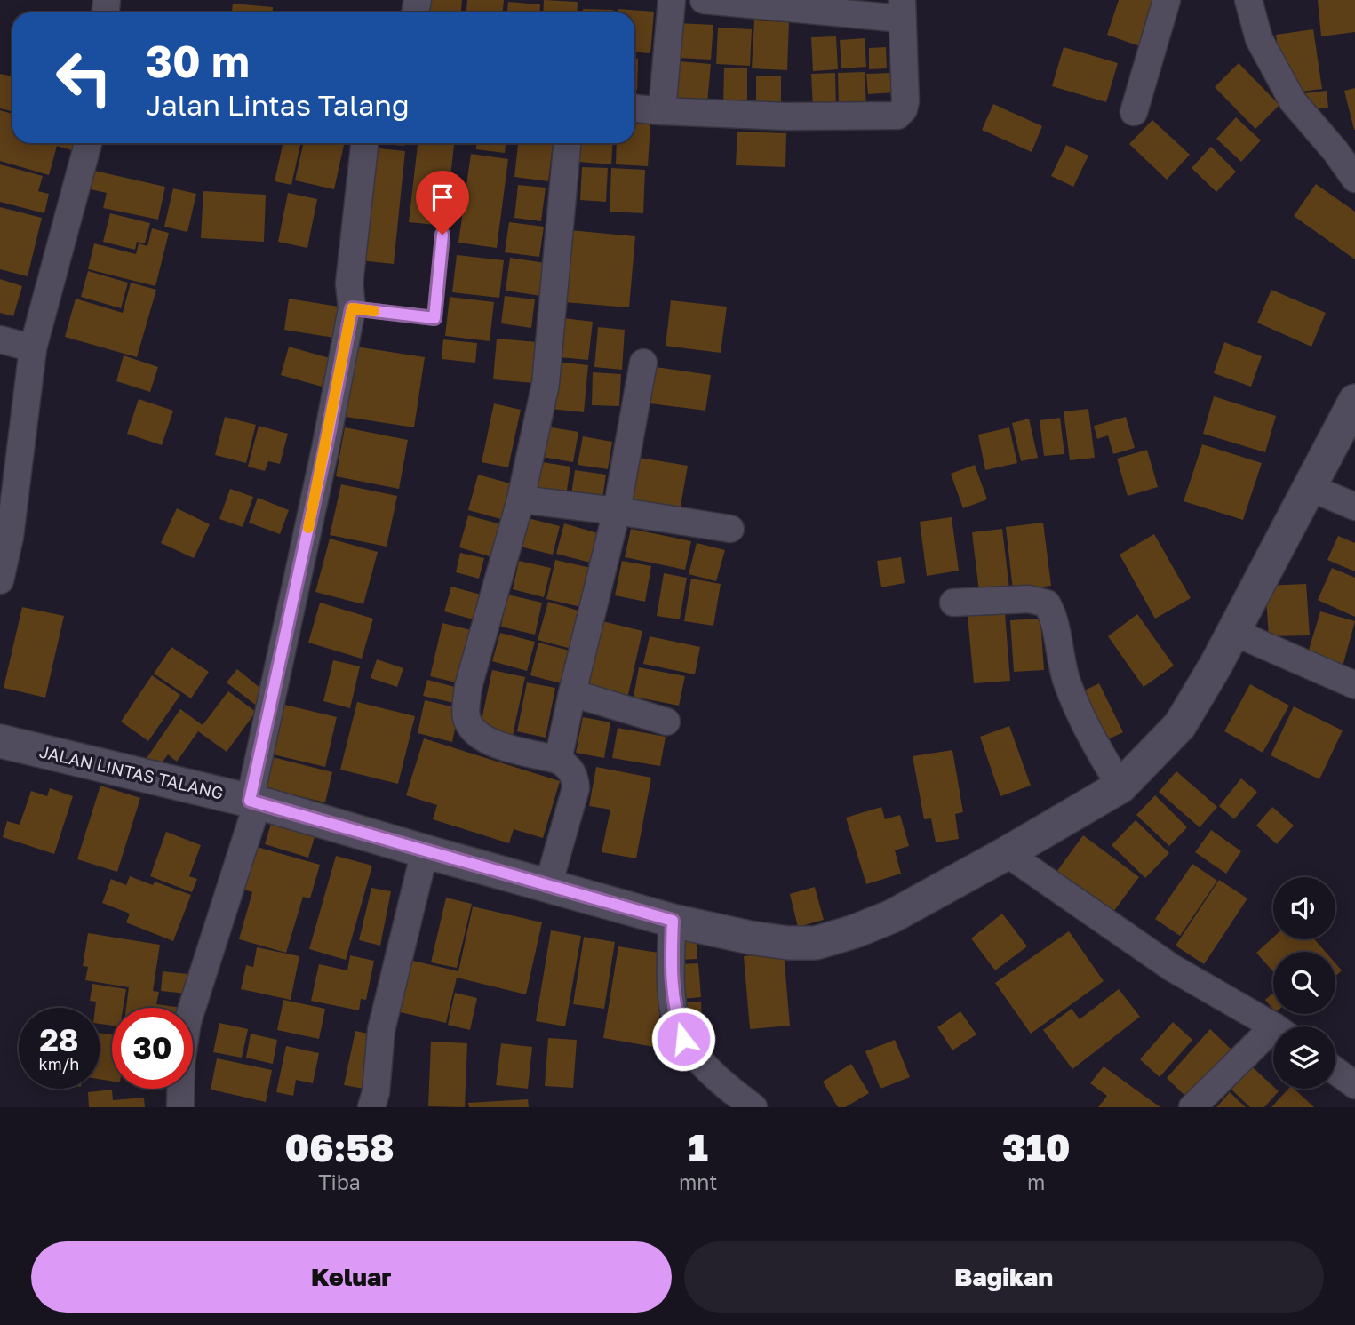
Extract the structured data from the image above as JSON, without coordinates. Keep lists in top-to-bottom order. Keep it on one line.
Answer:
{"streets":{"street":["JALAN LINTAS TALANG"]},"page":{"turn":["30 m","Jalan Lintas Talang"],"speed":"28 km/h","limit":"30","eta":["06:58","Tiba","1","mnt","310","m"],"buttons":["Keluar","Bagikan"]}}
